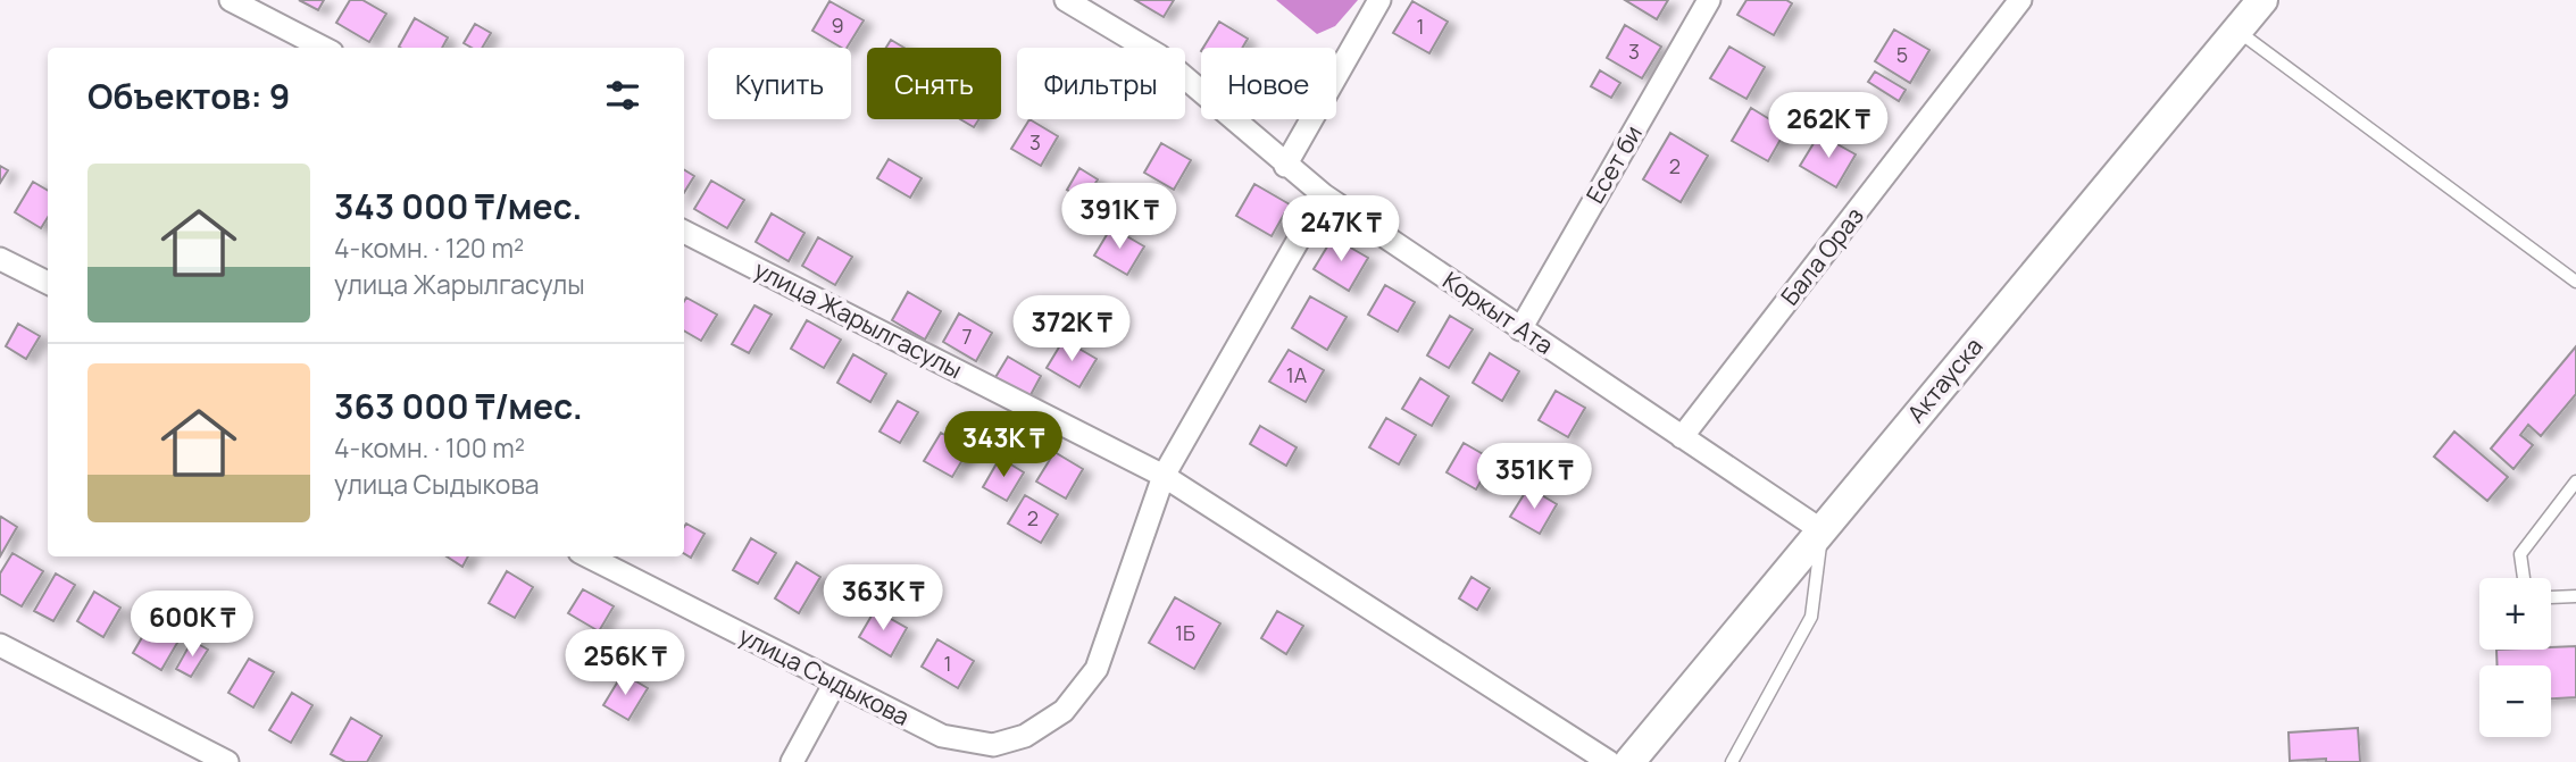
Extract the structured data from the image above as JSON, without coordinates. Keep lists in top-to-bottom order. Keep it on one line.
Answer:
{"streets":{"main road":["Актауска"],"street":["Есет би","Бала Ораз","Коркыт Ата","улица Жарылгасулы","улица Сыдыкова"]},"crossings":[["Есет би","Коркыт Ата"],["Бала Ораз","Коркыт Ата"],["Коркыт Ата","Актауска"],["Коркыт Ата","улица Сыдыкова"],["улица Жарылгасулы","улица Сыдыкова"]],"house_numbers":["9","1","3","5","3","2","7","1А","2","1Б","1"],"page":{"chip":["Купить","Снять","Фильтры","Новое"],"heading":"Объектов: 9","price":["262K ₸","391K ₸","247K ₸","372K ₸","343K ₸","351K ₸","363K ₸","600K ₸","256K ₸"],"list":[{"name":"343 000 ₸/мес.","note":"4-комн. · 120 m² · улица Жарылгасулы"},{"name":"363 000 ₸/мес.","note":"4-комн. · 100 m² · улица Сыдыкова"}],"map_buttons":["+","−"]}}
